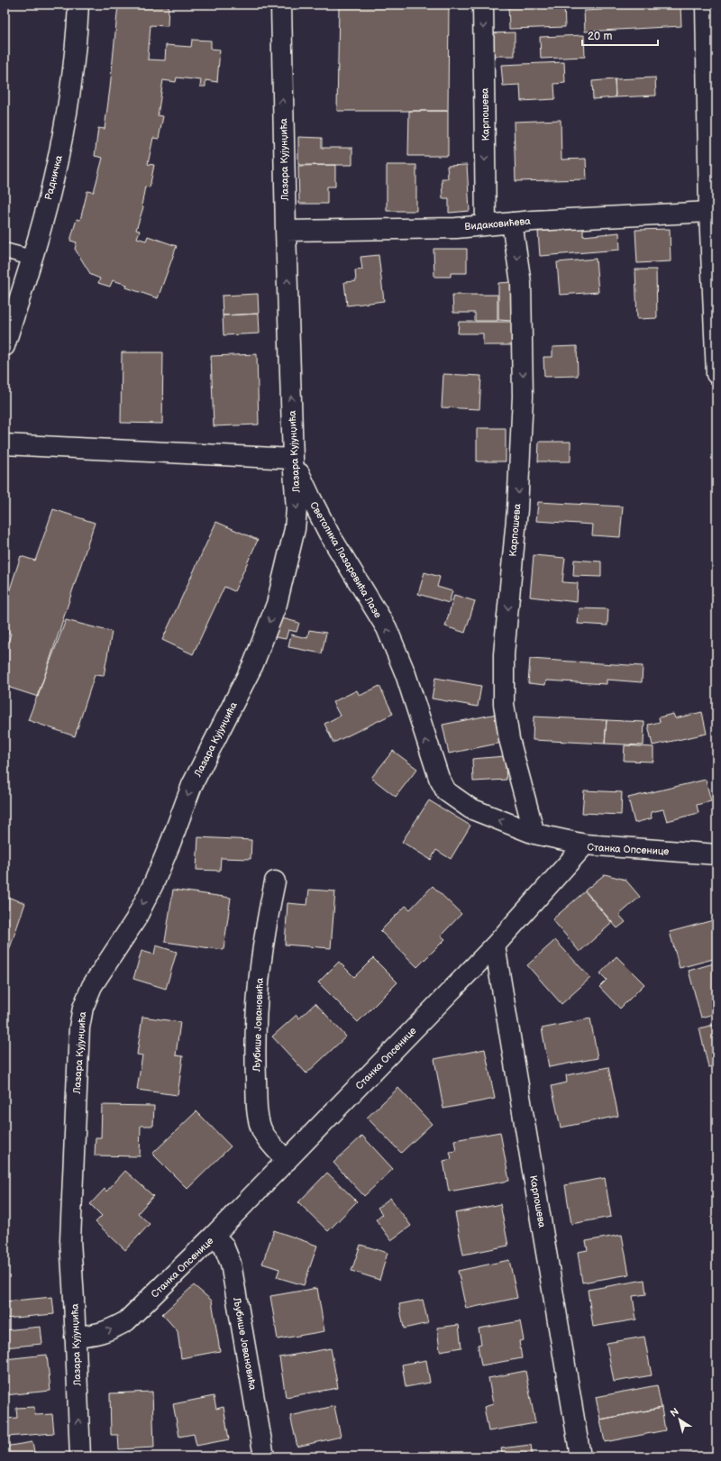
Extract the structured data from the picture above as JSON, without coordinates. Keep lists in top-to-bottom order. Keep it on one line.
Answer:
{"streets":{"street":["Карпошева","Лазара Кујунџића","Радничка","Видаковићева","Светолика Лазаревића Лазе","Станка Опсенице","Љубише Јовановића"]},"crossings":[["Карпошева","Видаковићева"],["Карпошева","Светолика Лазаревића Лазе"],["Карпошева","Станка Опсенице"],["Лазара Кујунџића","Видаковићева"],["Лазара Кујунџића","Светолика Лазаревића Лазе"],["Лазара Кујунџића","Станка Опсенице"],["Светолика Лазаревића Лазе","Станка Опсенице"],["Станка Опсенице","Љубише Јовановића"]],"one_way":["Карпошева","Светолика Лазаревића Лазе"],"scale_bar":"20 m","north":"top left"}
